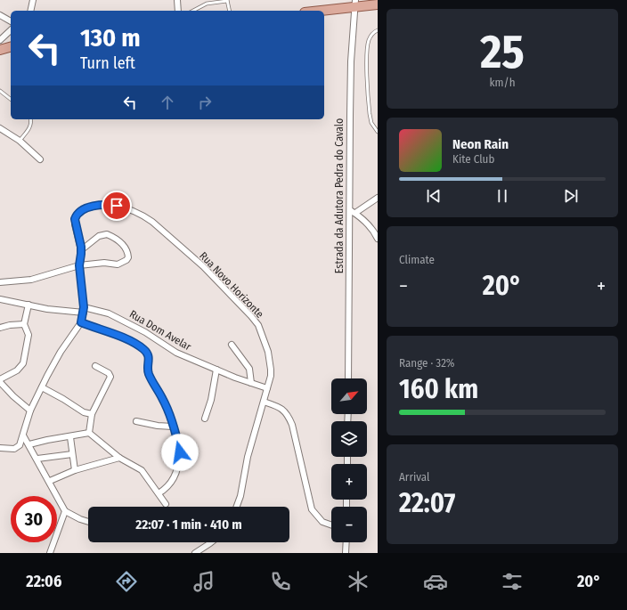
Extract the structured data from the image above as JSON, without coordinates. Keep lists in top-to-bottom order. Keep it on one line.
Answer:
{"streets":{"street":["Estrada da Adutora Pedra do Cavalo","Rua Novo Horizonte","Rua Dom Avelar"]},"crossings":[["Rua Novo Horizonte","Rua Dom Avelar"]],"north":"top right","page":{"tile":[["25","km/h"],"Climate",["Range · 32%","160 km"],["Arrival","22:07"]],"turn":["130 m","Turn left"],"song":["Neon Rain","Kite Club"],"heat":["−","20°","+"],"map_buttons":["+","−"],"limit":"30","trip":"22:07 · 1 min · 410 m","tabs":["22:06","20°"]}}
